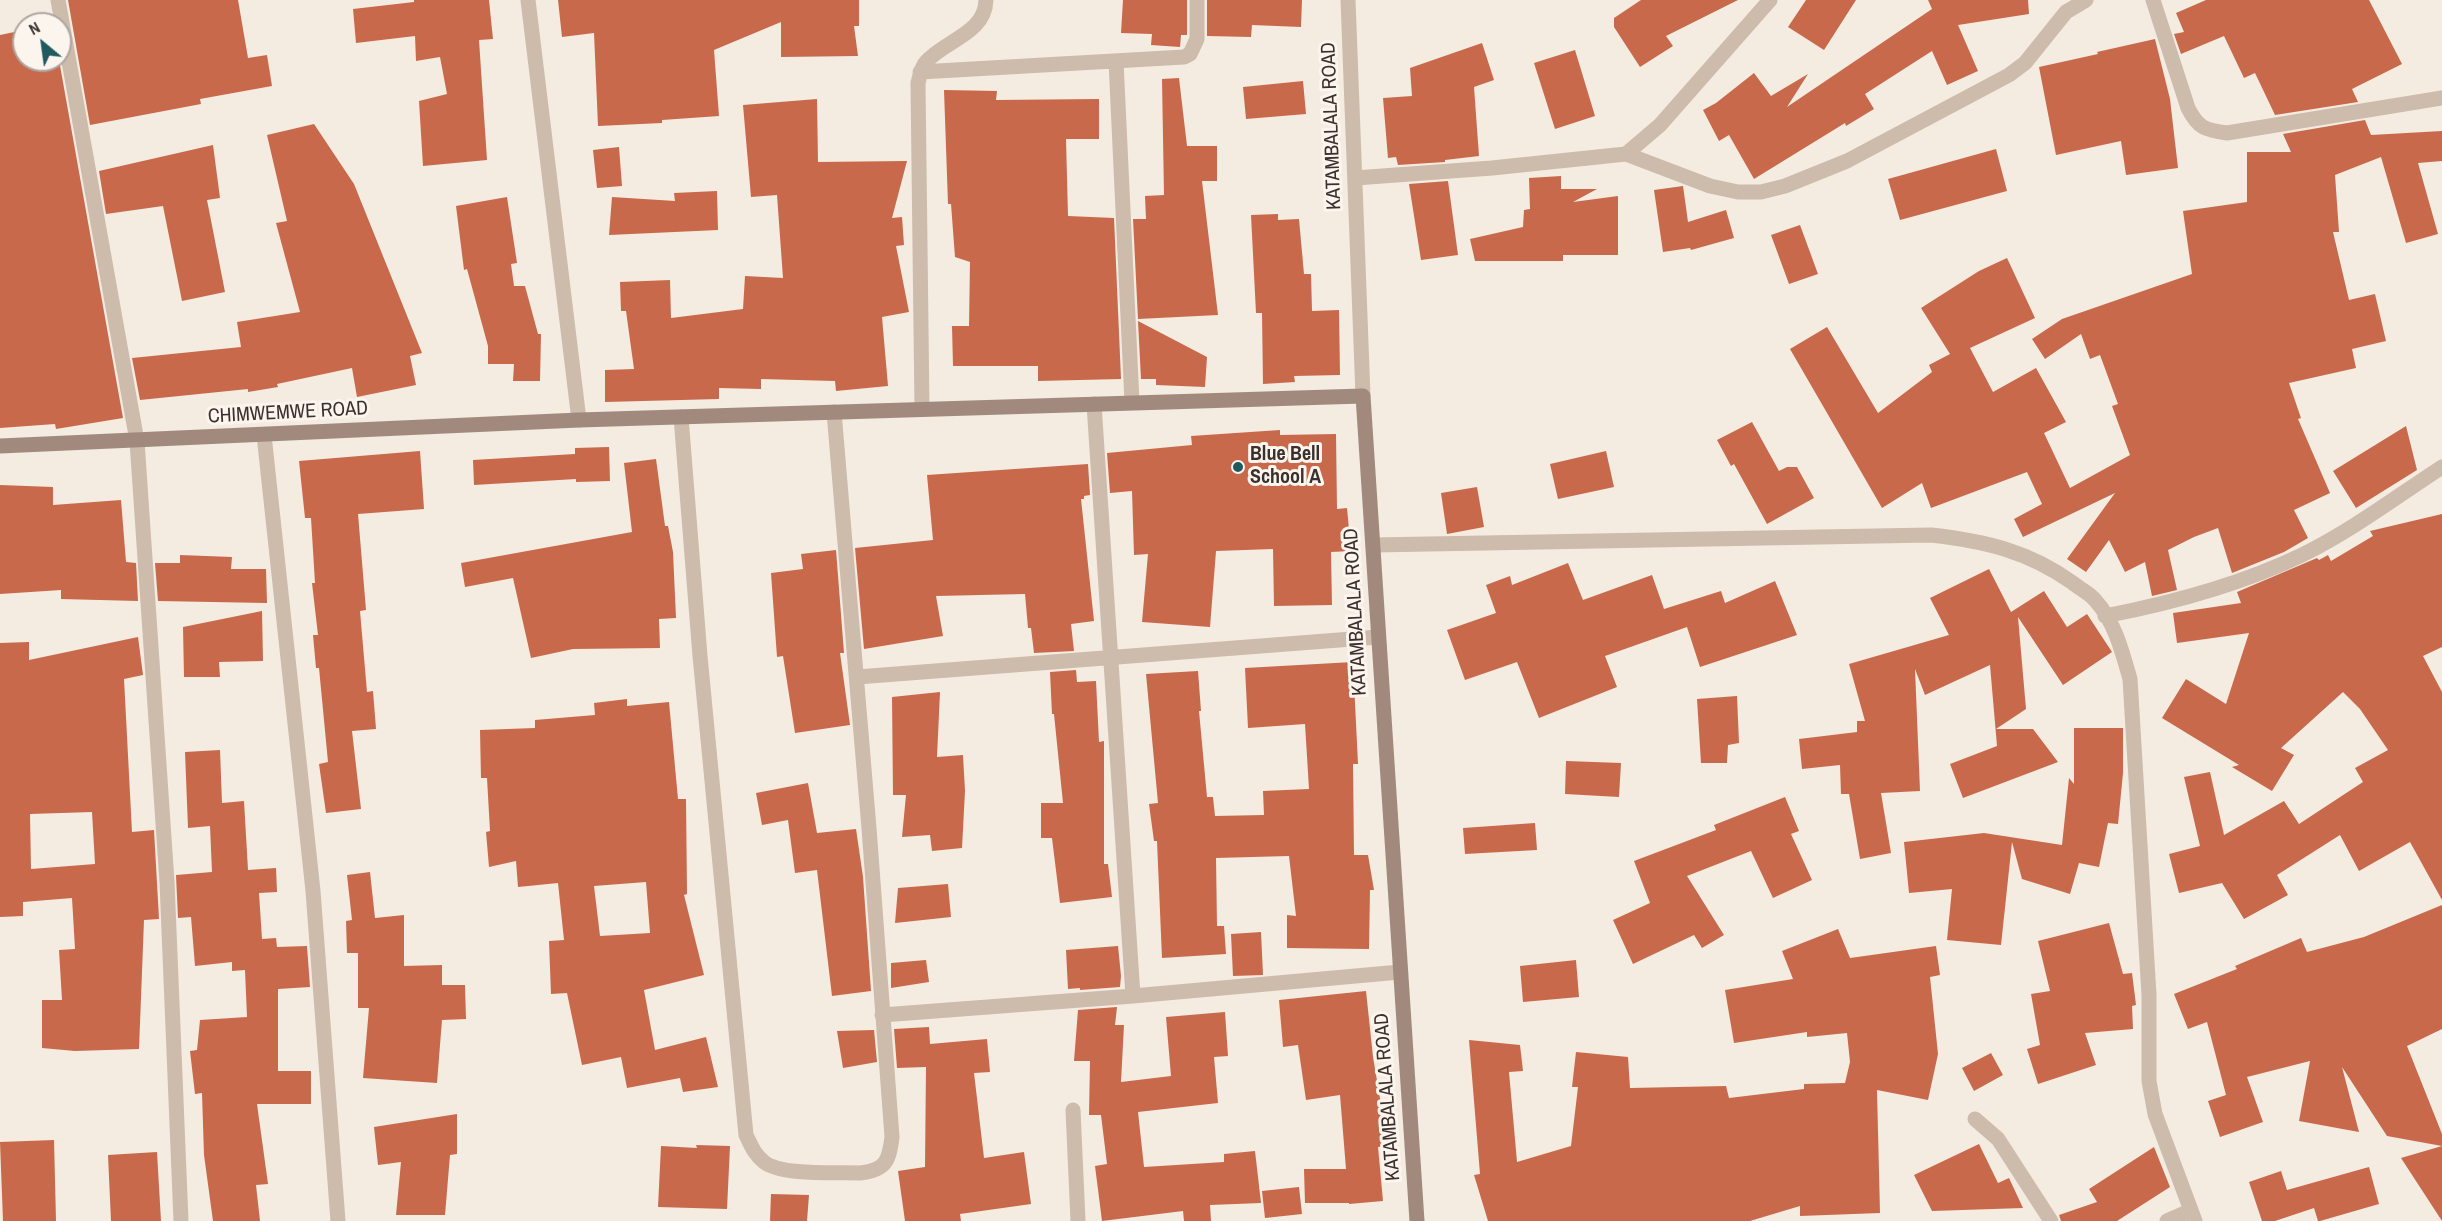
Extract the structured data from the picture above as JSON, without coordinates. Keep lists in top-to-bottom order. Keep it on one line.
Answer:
{"streets":{"main road":["KATAMBALALA ROAD","CHIMWEMWE ROAD"]},"crossings":[["KATAMBALALA ROAD","CHIMWEMWE ROAD"]],"places":["Blue Bell School A"],"north":"top left"}
